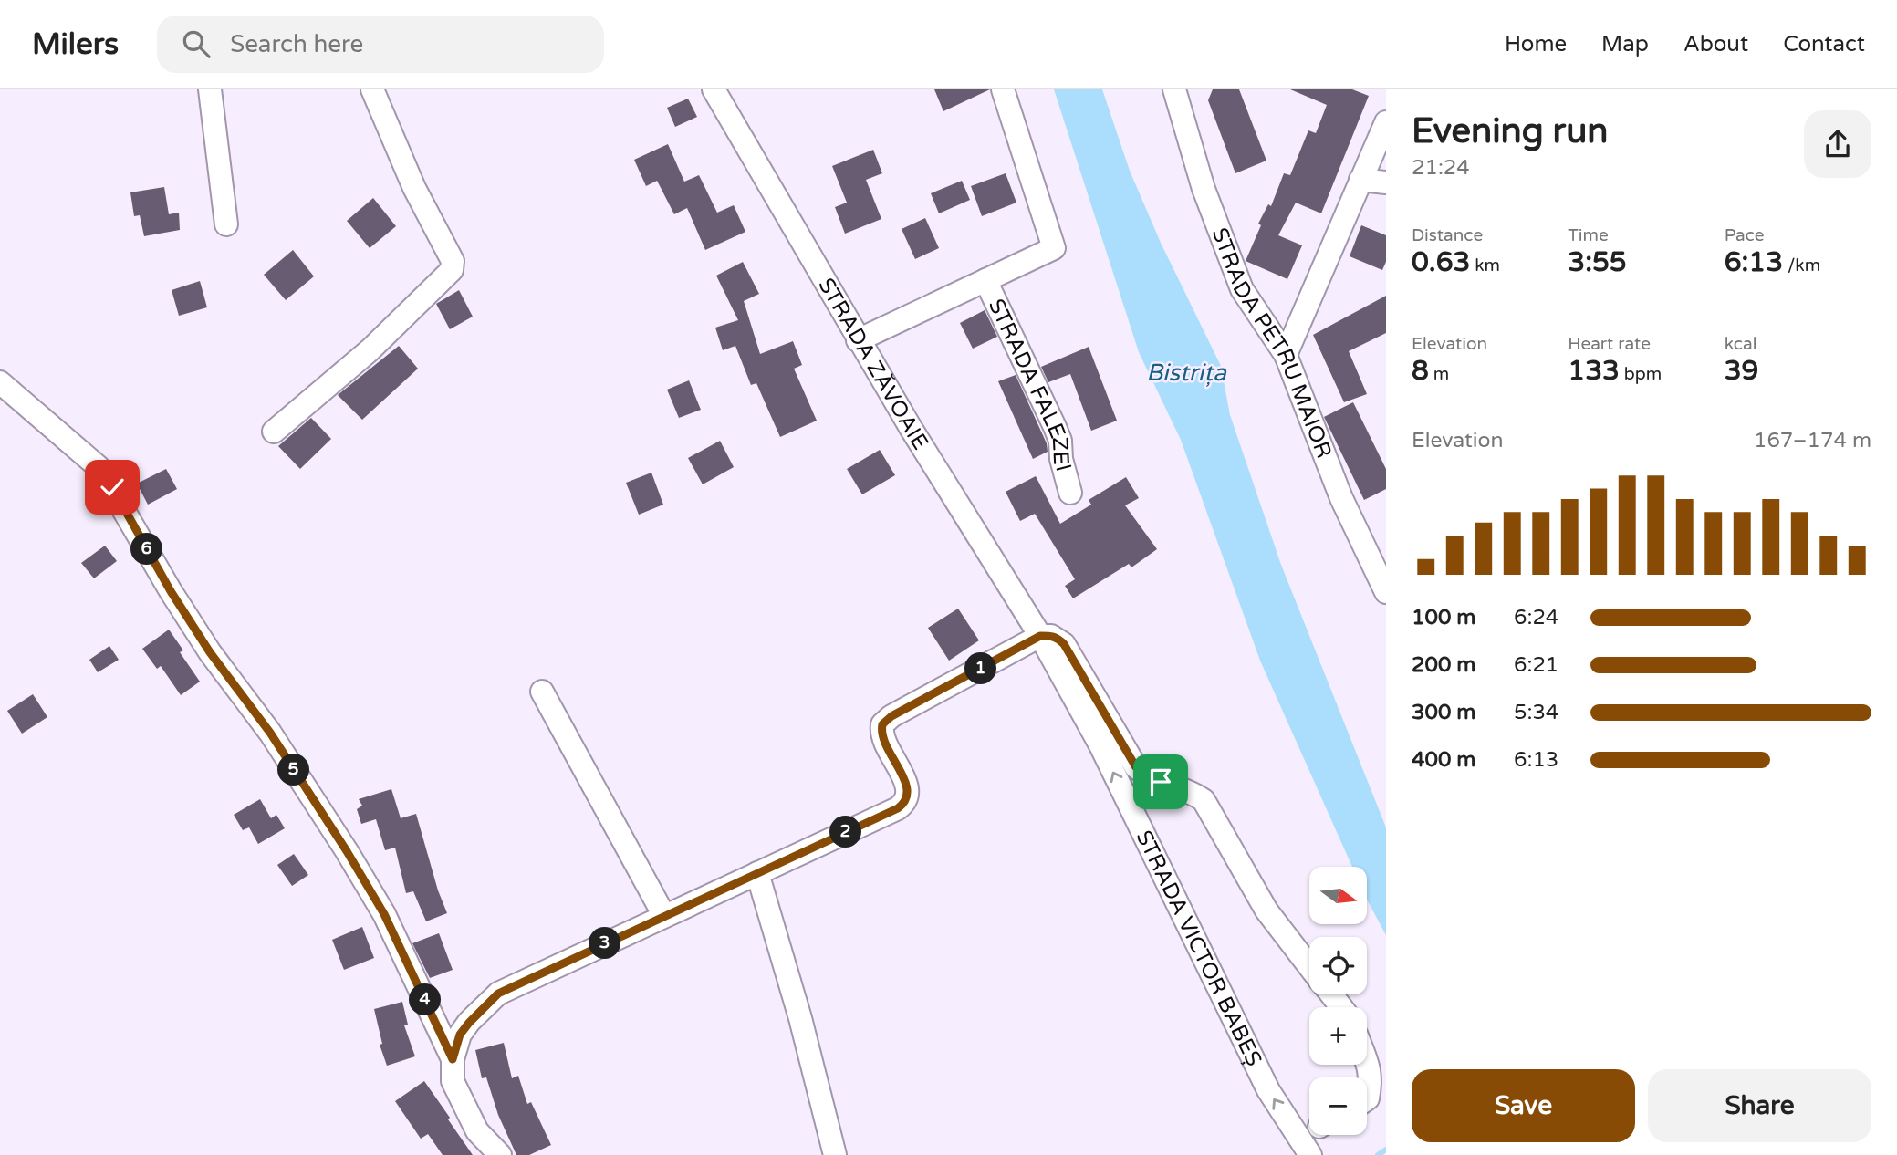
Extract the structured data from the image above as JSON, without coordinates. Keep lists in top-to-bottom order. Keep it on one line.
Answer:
{"streets":{"street":["STRADA PETRU MAIOR","STRADA ZĂVOAIE","STRADA FALEZEI","STRADA VICTOR BABEȘ"]},"crossings":[["STRADA ZĂVOAIE","STRADA FALEZEI"],["STRADA ZĂVOAIE","STRADA VICTOR BABEȘ"]],"water":["Bistrița"],"north":"right","page":{"header":"Milers","search":"Search here","nav":["Home","Map","About","Contact"],"heading":["Evening run","21:24"],"stats":[["Distance","0.63 km"],["Time","3:55"],["Pace","6:13 /km"],["Elevation","8 m"],["Heart rate","133 bpm"],["kcal","39"]],"chart":["Elevation","167–174 m"],"pins":["6","1","5","2","3","4"],"list":[{"name":"100 m","note":"6:24"},{"name":"200 m","note":"6:21"},{"name":"300 m","note":"5:34"},{"name":"400 m","note":"6:13"}],"map_buttons":["+","−"],"buttons":["Save","Share"]}}
